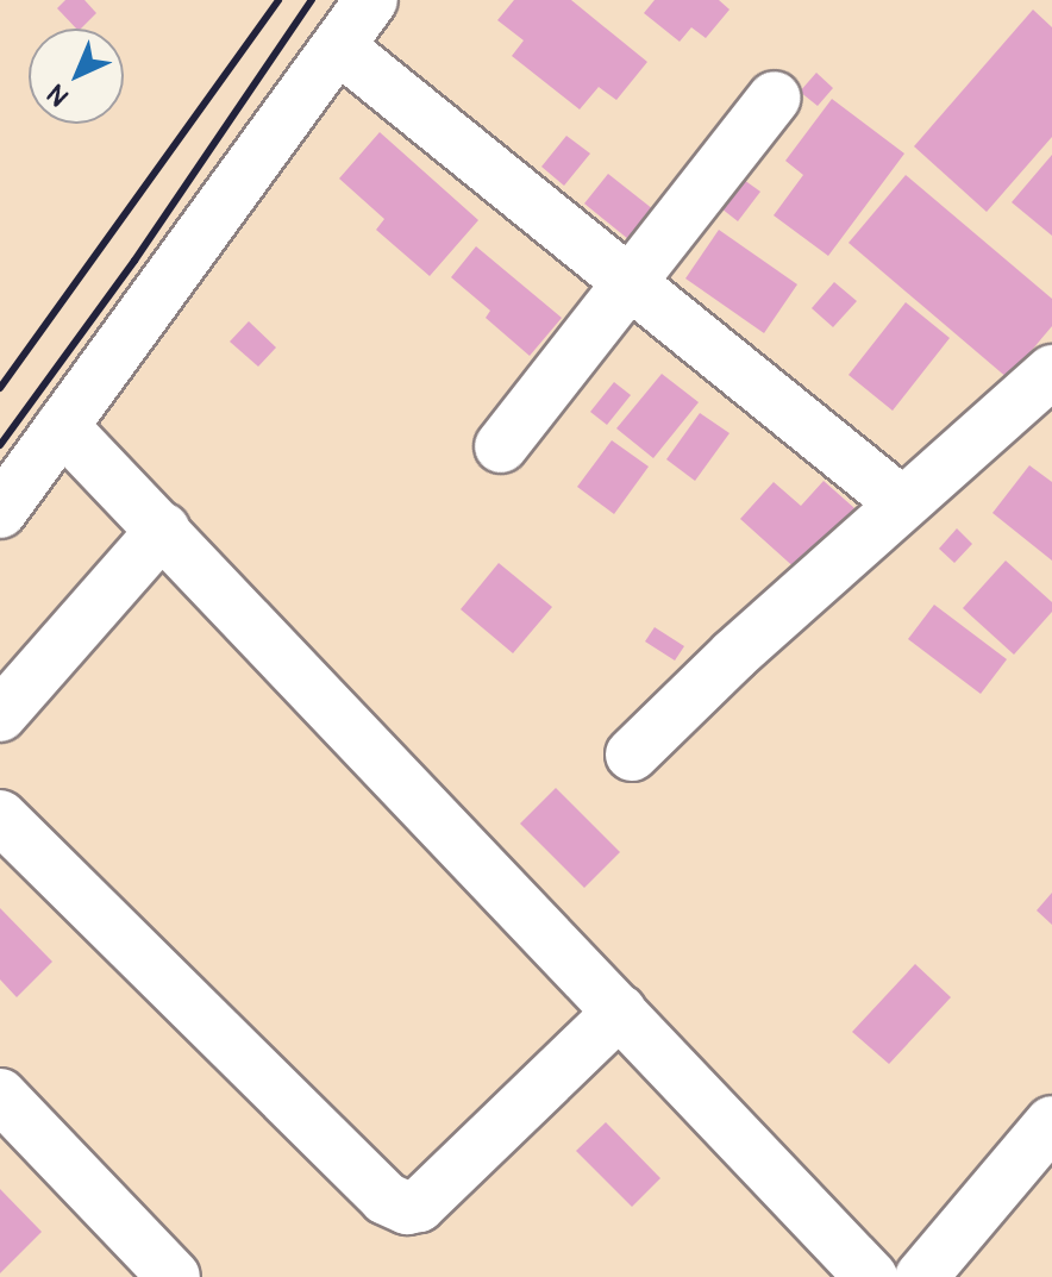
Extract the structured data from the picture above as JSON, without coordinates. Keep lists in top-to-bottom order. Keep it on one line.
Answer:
{"north":"bottom left"}
